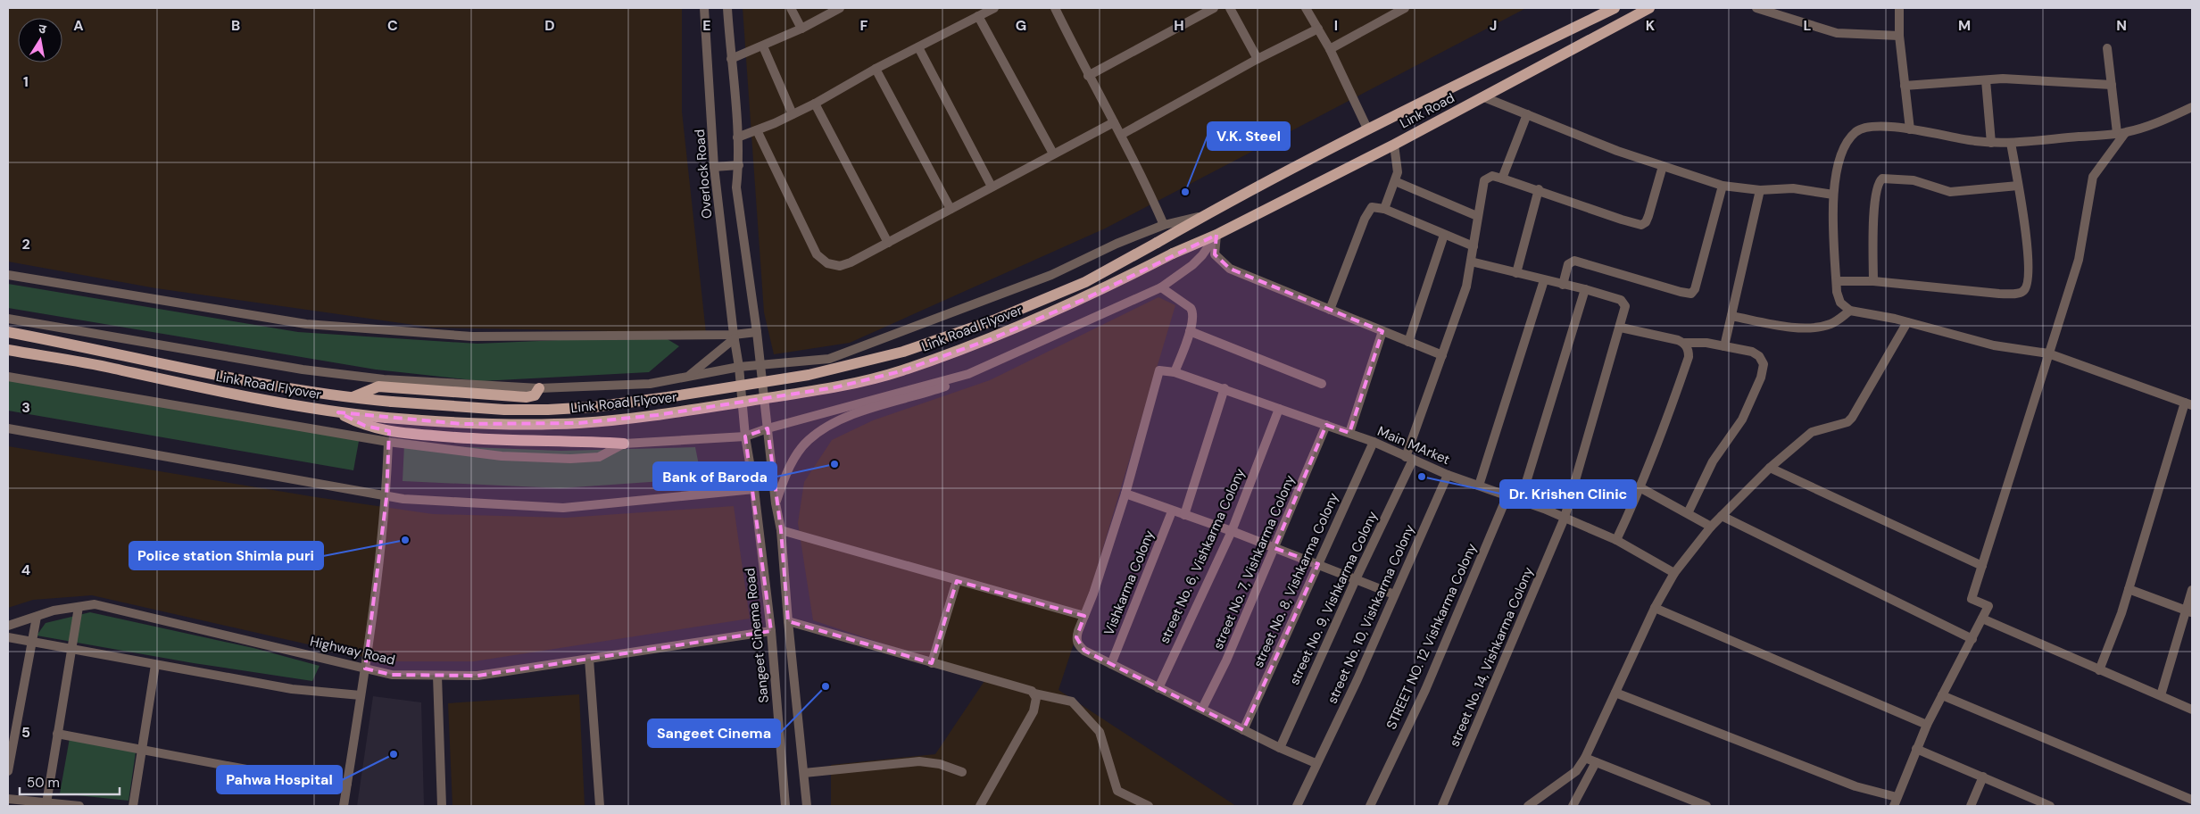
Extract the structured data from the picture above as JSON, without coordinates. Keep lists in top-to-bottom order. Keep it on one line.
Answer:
{"streets":{"main road":["Link Road","Link Road Flyover"],"street":["Overlock Road","Main MArket","street No. 6, Vishkarma Colony","street No. 7, Vishkarma Colony","street No. 8, Vishkarma Colony","Vishkarma Colony","street No. 9, Vishkarma Colony","street No. 10, Vishkarma Colony","Sangeet Cinema Road","STREET NO. 12 Vishkarma Colony","Highway Road","street No. 14, Vishkarma Colony"]},"crossings":[["Link Road","Link Road Flyover"],["Overlock Road","Sangeet Cinema Road"],["Main MArket","street No. 6, Vishkarma Colony"],["Main MArket","street No. 7, Vishkarma Colony"],["Main MArket","street No. 8, Vishkarma Colony"],["Main MArket","street No. 9, Vishkarma Colony"],["Main MArket","street No. 10, Vishkarma Colony"],["Main MArket","STREET NO. 12 Vishkarma Colony"],["Main MArket","street No. 14, Vishkarma Colony"],["Sangeet Cinema Road","Highway Road"]],"places":["V.K. Steel","Bank of Baroda","Dr. Krishen Clinic","Police station Shimla puri","Sangeet Cinema","Pahwa Hospital"],"scale_bar":"50 m","north":"top","grid":{"columns":["A","B","C","D","E","F","G","H","I","J","K","L","M","N"],"rows":["1","2","3","4","5"]}}
